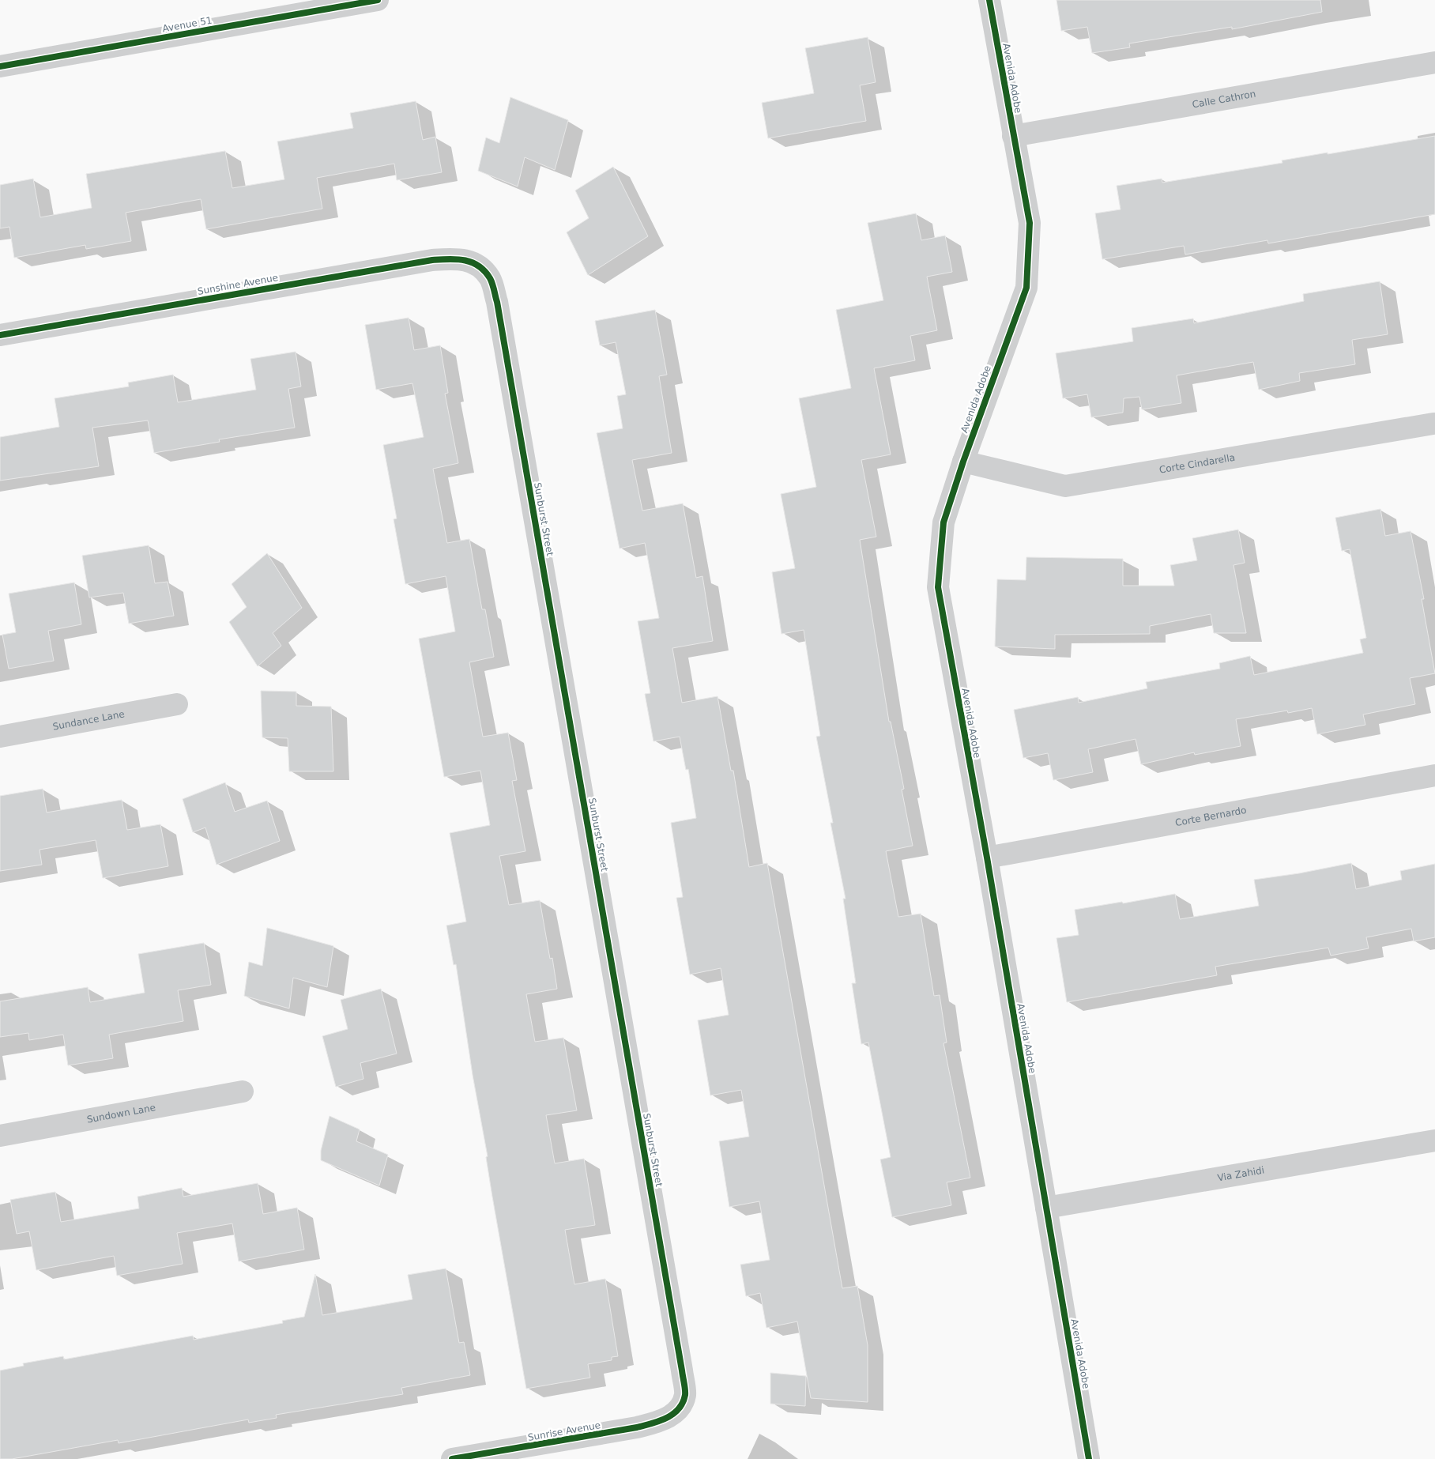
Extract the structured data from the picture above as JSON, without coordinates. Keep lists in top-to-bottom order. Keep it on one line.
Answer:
{"streets":{"street":["Avenue 51","Avenida Adobe","Calle Cathron","Sunshine Avenue","Corte Cindarella","Sunburst Street","Sundance Lane","Corte Bernardo","Sundown Lane","Via Zahidi","Sunrise Avenue"]},"crossings":[["Avenida Adobe","Calle Cathron"],["Avenida Adobe","Corte Cindarella"],["Avenida Adobe","Corte Bernardo"],["Avenida Adobe","Via Zahidi"],["Sunshine Avenue","Sunburst Street"],["Sunburst Street","Sunrise Avenue"]]}
